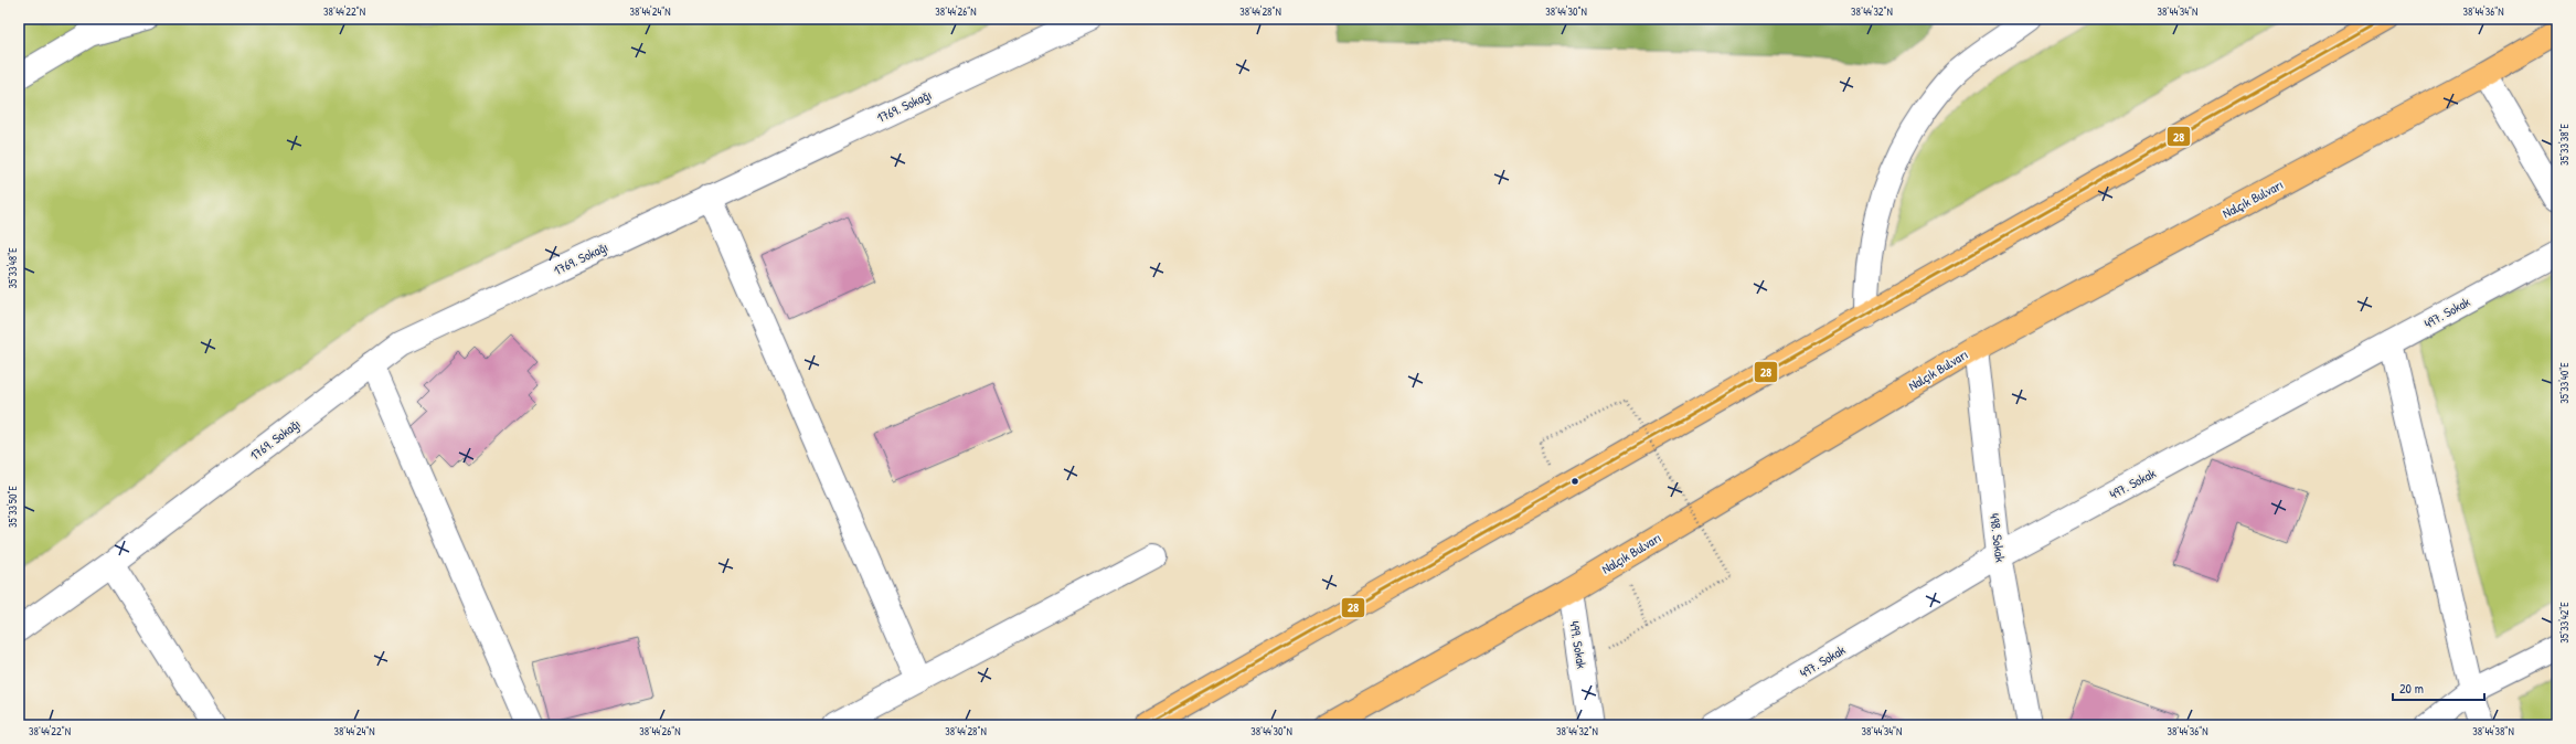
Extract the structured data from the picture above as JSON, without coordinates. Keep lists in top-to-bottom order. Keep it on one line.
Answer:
{"streets":{"highway":["Nalçık Bulvarı"],"street":["1769. Sokağı","497. Sokak","498. Sokak","499. Sokak"]},"crossings":[["Nalçık Bulvarı","498. Sokak"],["Nalçık Bulvarı","499. Sokak"],["497. Sokak","498. Sokak"]],"lines":["transit line 28"],"scale_bar":"20 m","coordinates":["38°44'22\"N","38°44'24\"N","38°44'26\"N","38°44'28\"N","38°44'30\"N","38°44'32\"N","38°44'34\"N","38°44'36\"N","35°33'38\"E","35°33'48\"E","35°33'40\"E","35°33'50\"E","35°33'42\"E","38°44'38\"N"]}
